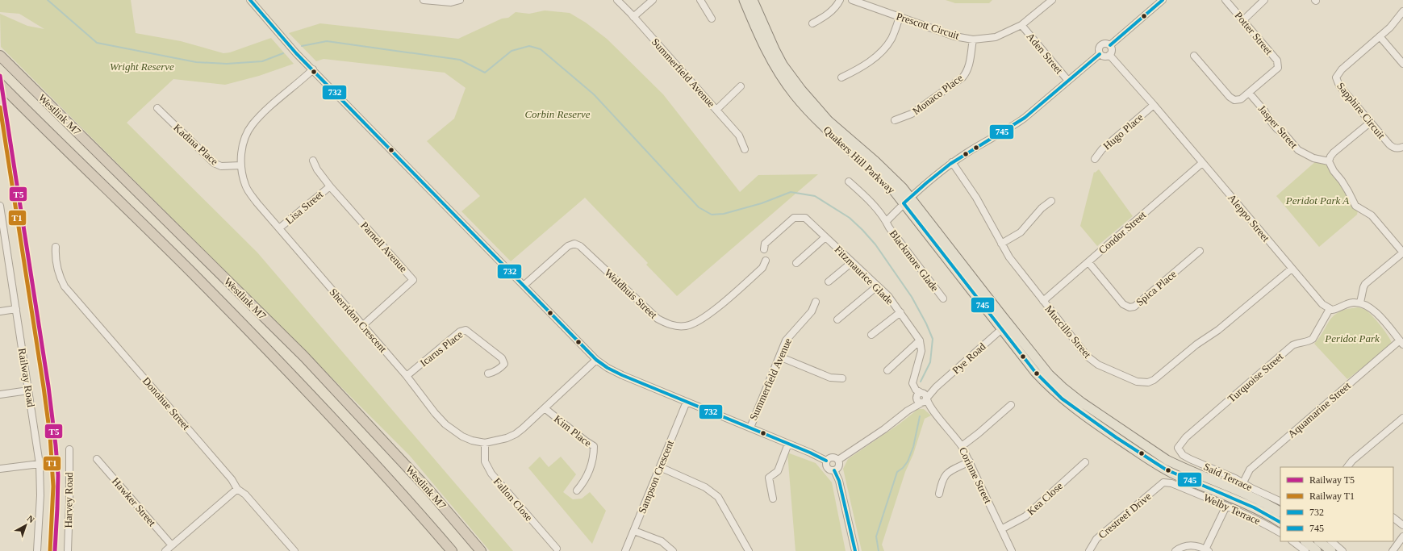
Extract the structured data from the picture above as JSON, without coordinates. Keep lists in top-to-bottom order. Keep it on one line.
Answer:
{"streets":{"highway":["Westlink M7"],"main road":["Quakers Hill Parkway"],"street":["Prescott Circuit","Potter Street","Aden Street","Summerfield Avenue","Monaco Place","Sapphire Circuit","Jasper Street","Hugo Place","Kadina Place","Lisa Street","Aleppo Street","Condor Street","Parnell Avenue","Blackmore Glade","Fitzmaurice Glade","Spica Place","Woldhuis Street","Sherridon Crescent","Muccillo Street","Icarus Place","Pye Road","Railway Road","Turquoise Street","Donohue Street","Aquamarine Street","Kim Place","Corinne Street","Sampson Crescent","Said Terrace","Kea Close","Fallon Close","Harvey Road","Hawker Street","Welby Terrace","Crestreef Drive"]},"crossings":[["Prescott Circuit","Aden Street"],["Prescott Circuit","Monaco Place"],["Potter Street","Jasper Street"],["Hugo Place","Aleppo Street"],["Kadina Place","Sherridon Crescent"],["Quakers Hill Parkway","Pye Road"],["Lisa Street","Parnell Avenue"],["Lisa Street","Sherridon Crescent"],["Aleppo Street","Condor Street"],["Aleppo Street","Muccillo Street"],["Aleppo Street","Turquoise Street"],["Condor Street","Spica Place"],["Condor Street","Muccillo Street"],["Parnell Avenue","Sherridon Crescent"],["Sherridon Crescent","Icarus Place"],["Sherridon Crescent","Kim Place"],["Sherridon Crescent","Fallon Close"],["Pye Road","Corinne Street"],["Turquoise Street","Said Terrace"],["Aquamarine Street","Said Terrace"],["Corinne Street","Kea Close"],["Welby Terrace","Crestreef Drive"]],"parks":["Wright Reserve","Corbin Reserve","Peridot Park A","Peridot Park"],"lines":["transit line 732","transit line 745","rail line T5","rail line T1"],"legend":["Railway T5","Railway T1","732","745"],"north":"top right"}
